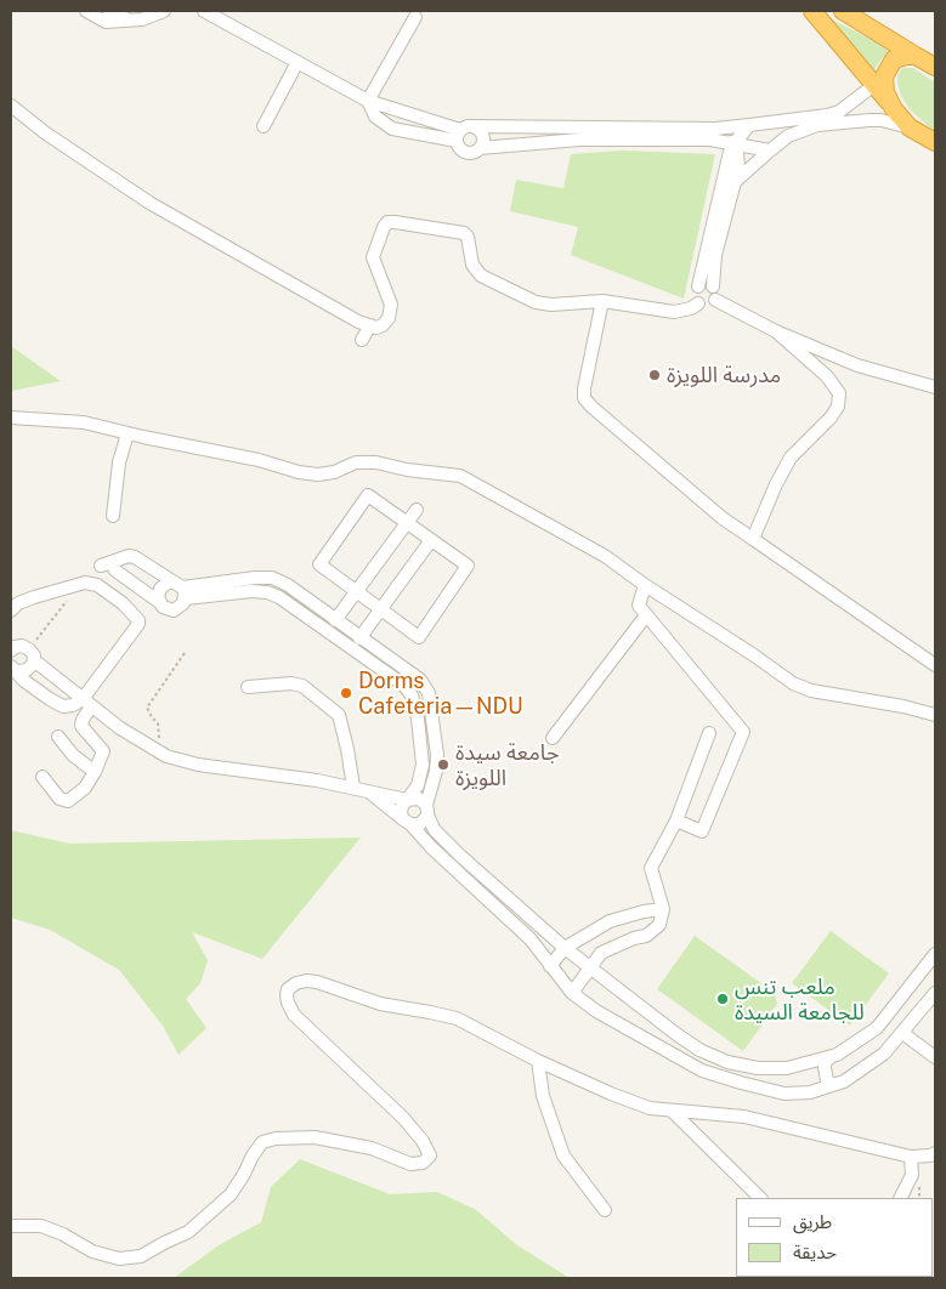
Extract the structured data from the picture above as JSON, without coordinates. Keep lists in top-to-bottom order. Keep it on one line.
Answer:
{"places":["مدرسة اللويزة","Dorms Cafeteria—NDU","جامعة سيدة اللويزة","ملعب تنس للجامعة السيدة"],"legend":["طريق","حديقة"]}
